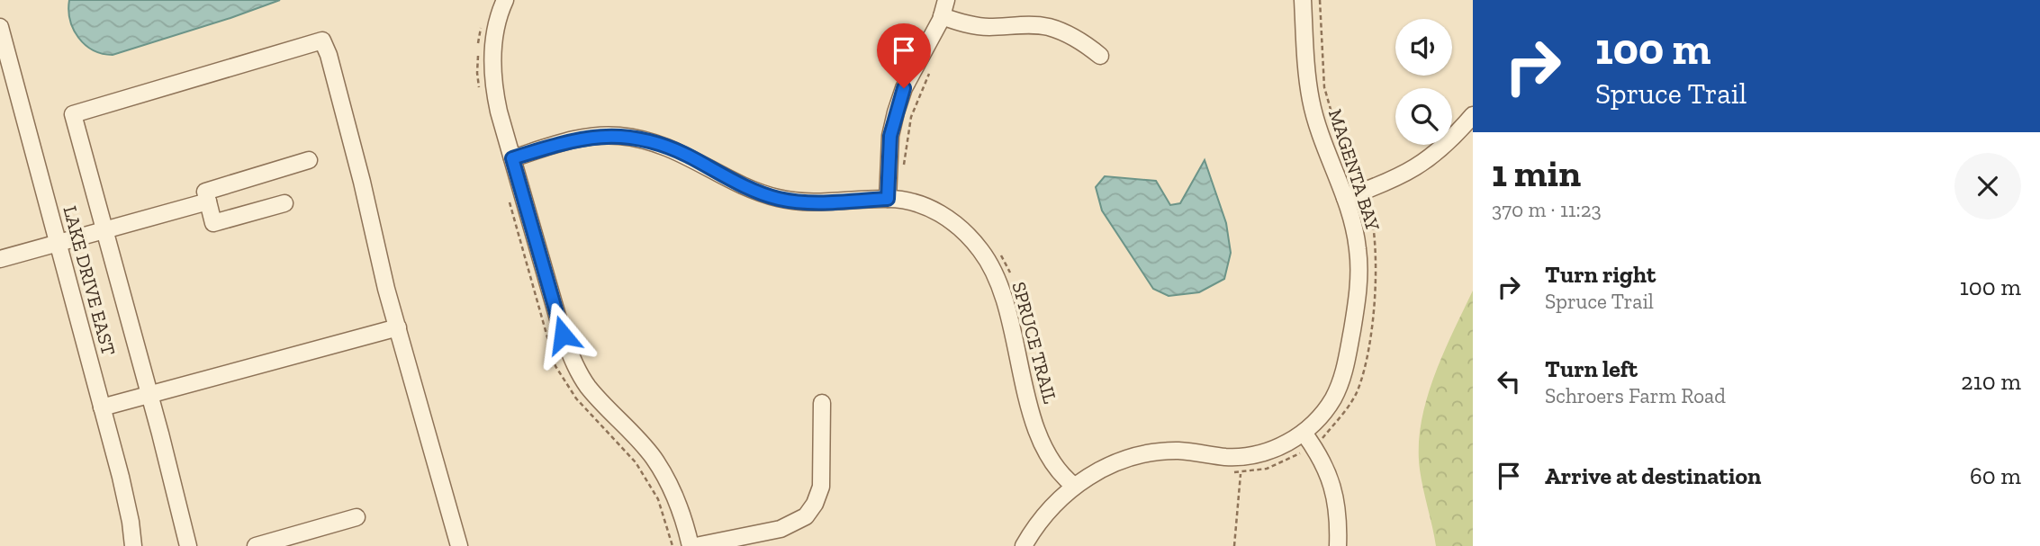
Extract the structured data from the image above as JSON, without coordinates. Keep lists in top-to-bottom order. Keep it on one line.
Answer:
{"streets":{"street":["MAGENTA BAY","LAKE DRIVE EAST","SPRUCE TRAIL"]},"crossings":[["MAGENTA BAY","SPRUCE TRAIL"]],"page":{"turn":["100 m","Spruce Trail"],"heading":["1 min","370 m · 11:23"],"list":[{"name":"Turn right","note":"Spruce Trail","value":"100 m"},{"name":"Turn left","note":"Schroers Farm Road","value":"210 m"},{"name":"Arrive at destination","value":"60 m"}]}}
